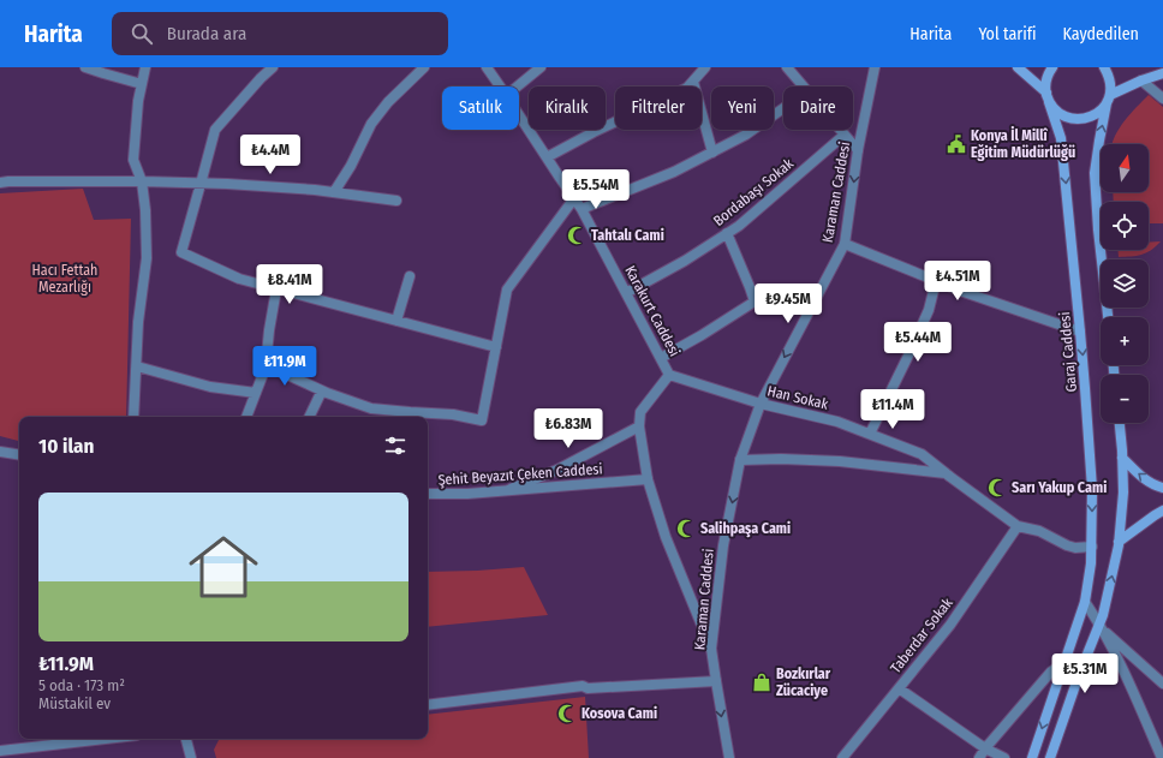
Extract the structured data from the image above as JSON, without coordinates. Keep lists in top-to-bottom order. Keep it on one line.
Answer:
{"streets":{"main road":["Garaj Caddesi"],"street":["Bordabaşı Sokak","Karaman Caddesi","Karakurt Caddesi","Han Sokak","Şehit Beyazıt Çeken Caddesi","Taberdar Sokak"]},"crossings":[["Bordabaşı Sokak","Karakurt Caddesi"],["Karaman Caddesi","Han Sokak"],["Karakurt Caddesi","Han Sokak"],["Garaj Caddesi","Han Sokak"],["Han Sokak","Taberdar Sokak"]],"one_way":["Karaman Caddesi"],"parks":["Hacı Fettah Mezarlığı"],"places":{"public building":["Konya İl Millî Eğitim Müdürlüğü"],"mosque":["Tahtalı Cami","Sarı Yakup Cami","Salihpaşa Cami","Kosova Cami"],"shop":["Bozkırlar Zücaciye"]},"north":"top","page":{"header":"Harita","search":"Burada ara","nav":["Harita","Yol tarifi","Kaydedilen"],"chip":["Satılık","Kiralık","Filtreler","Yeni","Daire"],"price":["₺4.4M","₺5.54M","₺4.51M","₺8.41M","₺9.45M","₺5.44M","₺11.9M","₺11.4M","₺6.83M","₺5.31M"],"map_buttons":["+","−"],"heading":"10 ilan","list":[{"name":"₺11.9M","note":"5 oda · 173 m² · Müstakil ev"}]}}
